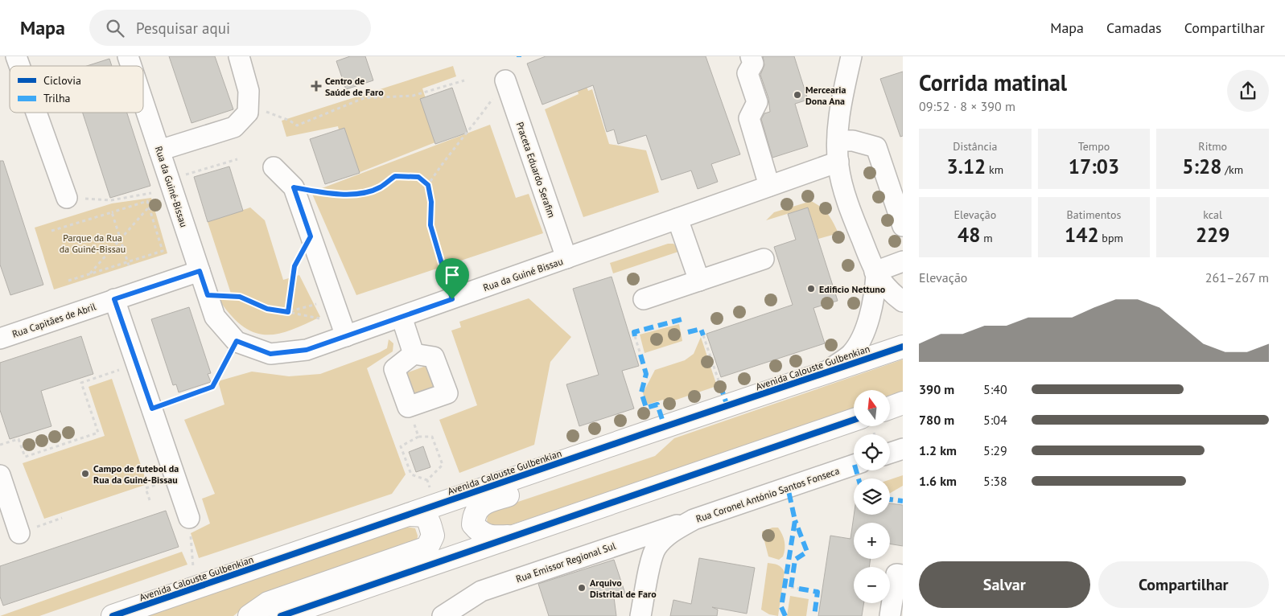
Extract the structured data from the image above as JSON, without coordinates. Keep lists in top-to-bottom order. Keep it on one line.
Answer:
{"streets":{"main road":["Avenida Calouste Gulbenkian"],"street":["Praceta Eduardo Serafim","Rua da Guiné-Bissau","Rua da Guiné Bissau","Rua Capitães de Abril","Rua Coronel António Santos Fonseca","Rua Emissor Regional Sul"]},"crossings":[["Praceta Eduardo Serafim","Rua da Guiné Bissau"],["Rua da Guiné-Bissau","Rua da Guiné Bissau"],["Rua da Guiné-Bissau","Rua Capitães de Abril"],["Rua Coronel António Santos Fonseca","Rua Emissor Regional Sul"]],"parks":["Parque da Rua da Guiné-Bissau"],"places":{"health":["Centro de Saúde de Faro"],"other":["Mercearia Dona Ana","Edificio Nettuno","Campo de futebol da Rua da Guiné-Bissau","Arquivo Distrital de Faro"]},"legend":["Ciclovia","Trilha"],"north":"top","page":{"header":"Mapa","search":"Pesquisar aqui","nav":["Mapa","Camadas","Compartilhar"],"heading":["Corrida matinal","09:52 · 8 × 390 m"],"stats":[["Distância","3.12 km"],["Tempo","17:03"],["Ritmo","5:28 /km"],["Elevação","48 m"],["Batimentos","142 bpm"],["kcal","229"]],"chart":["Elevação","261–267 m"],"list":[{"name":"390 m","note":"5:40"},{"name":"780 m","note":"5:04"},{"name":"1.2 km","note":"5:29"},{"name":"1.6 km","note":"5:38"}],"map_buttons":["+","−"],"buttons":["Salvar","Compartilhar"]}}
